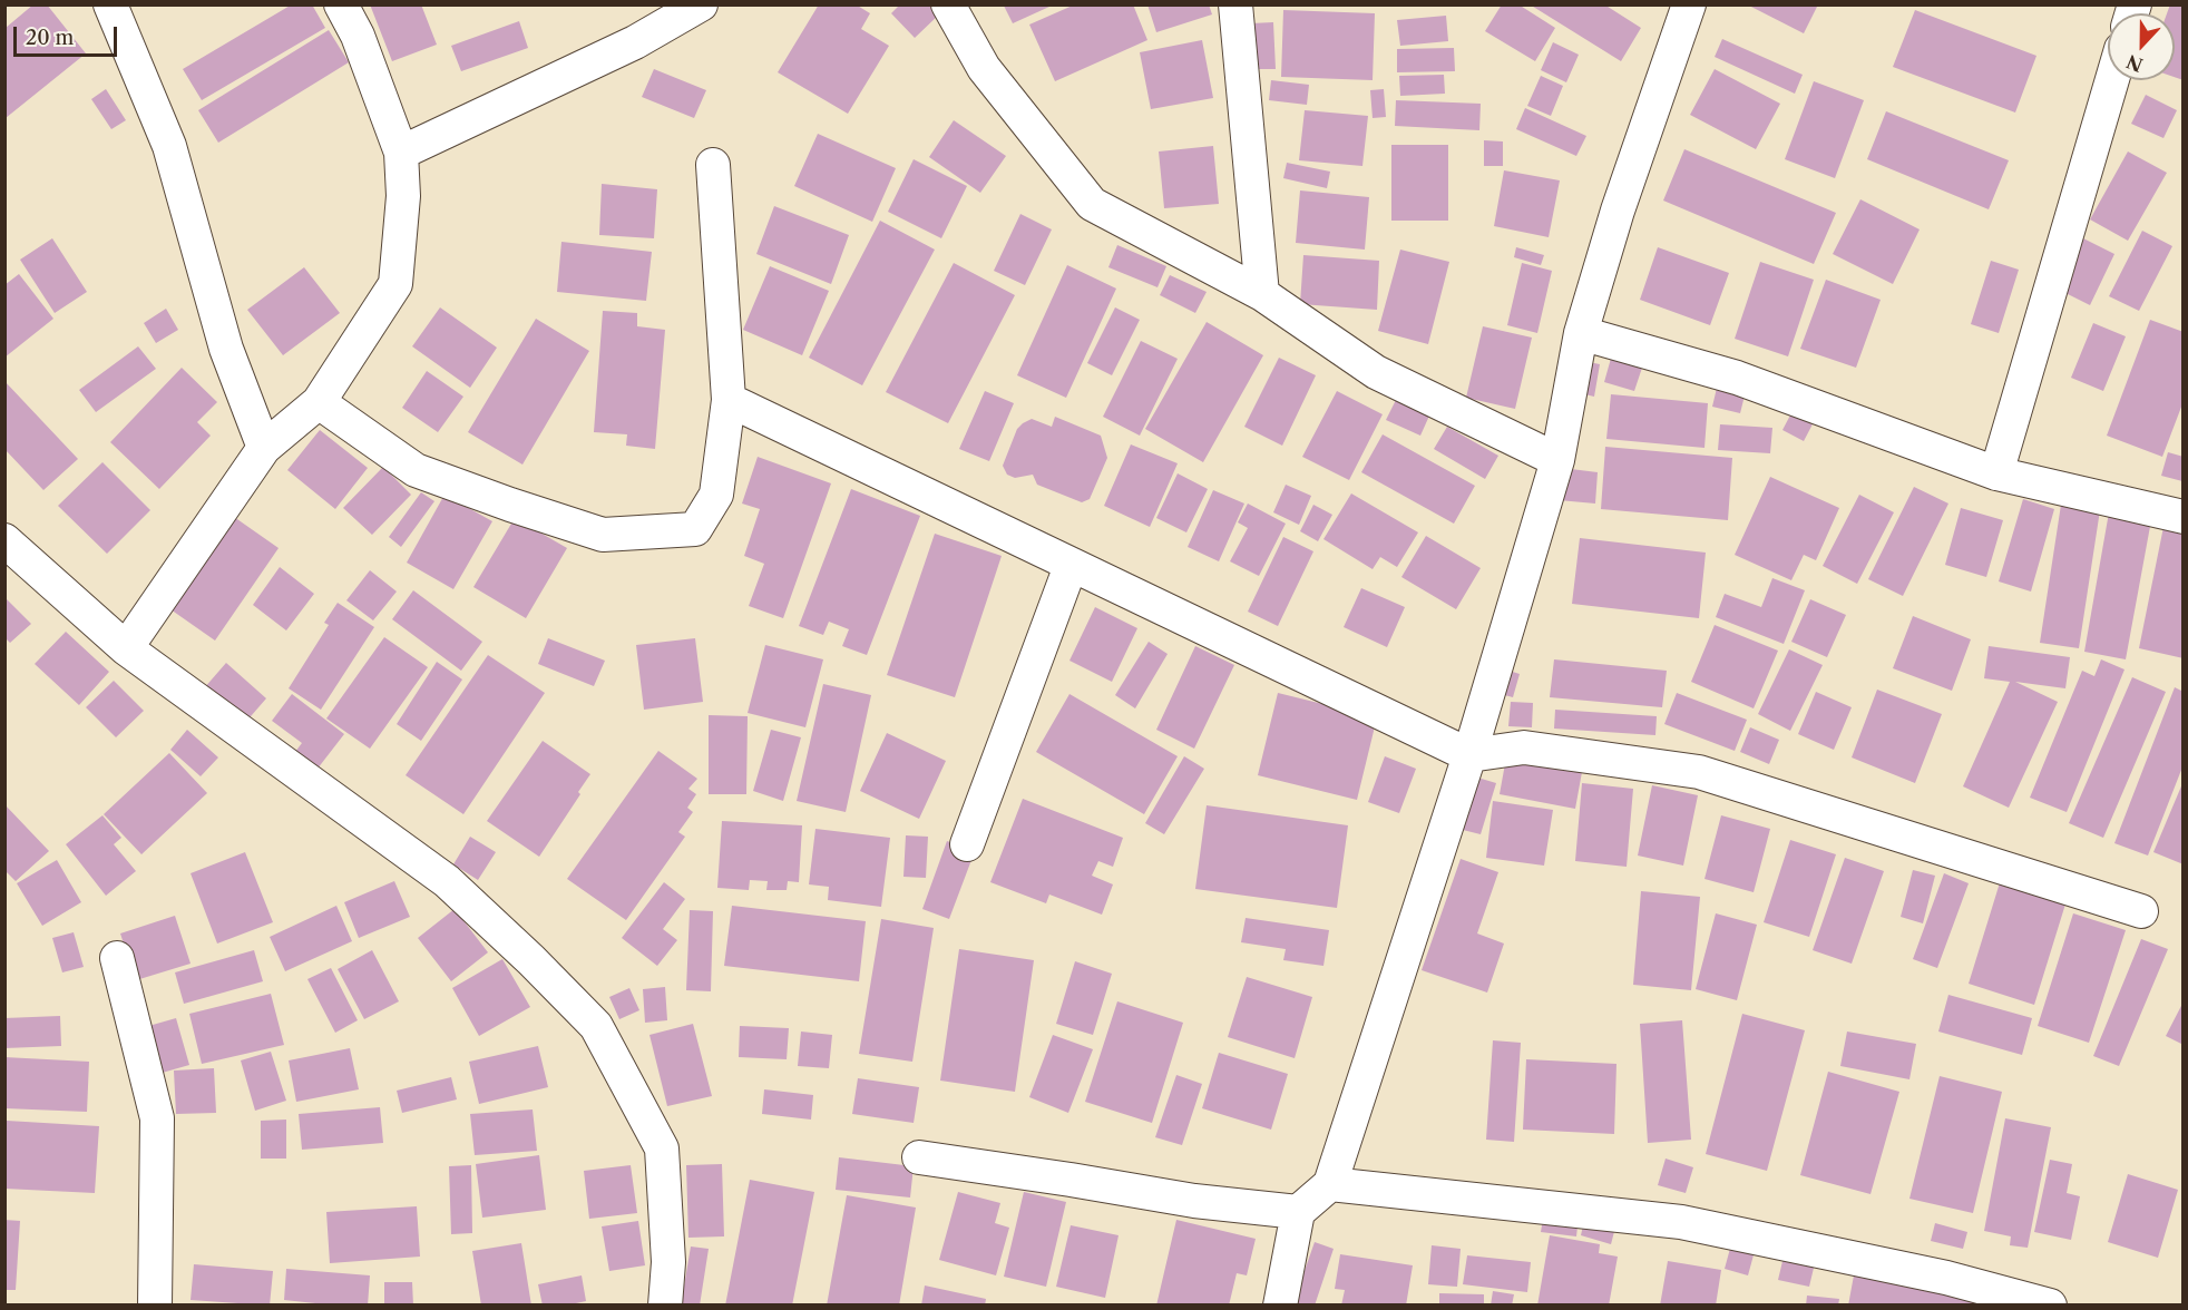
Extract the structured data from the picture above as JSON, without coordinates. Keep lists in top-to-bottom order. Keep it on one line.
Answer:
{"scale_bar":"20 m","north":"bottom"}
